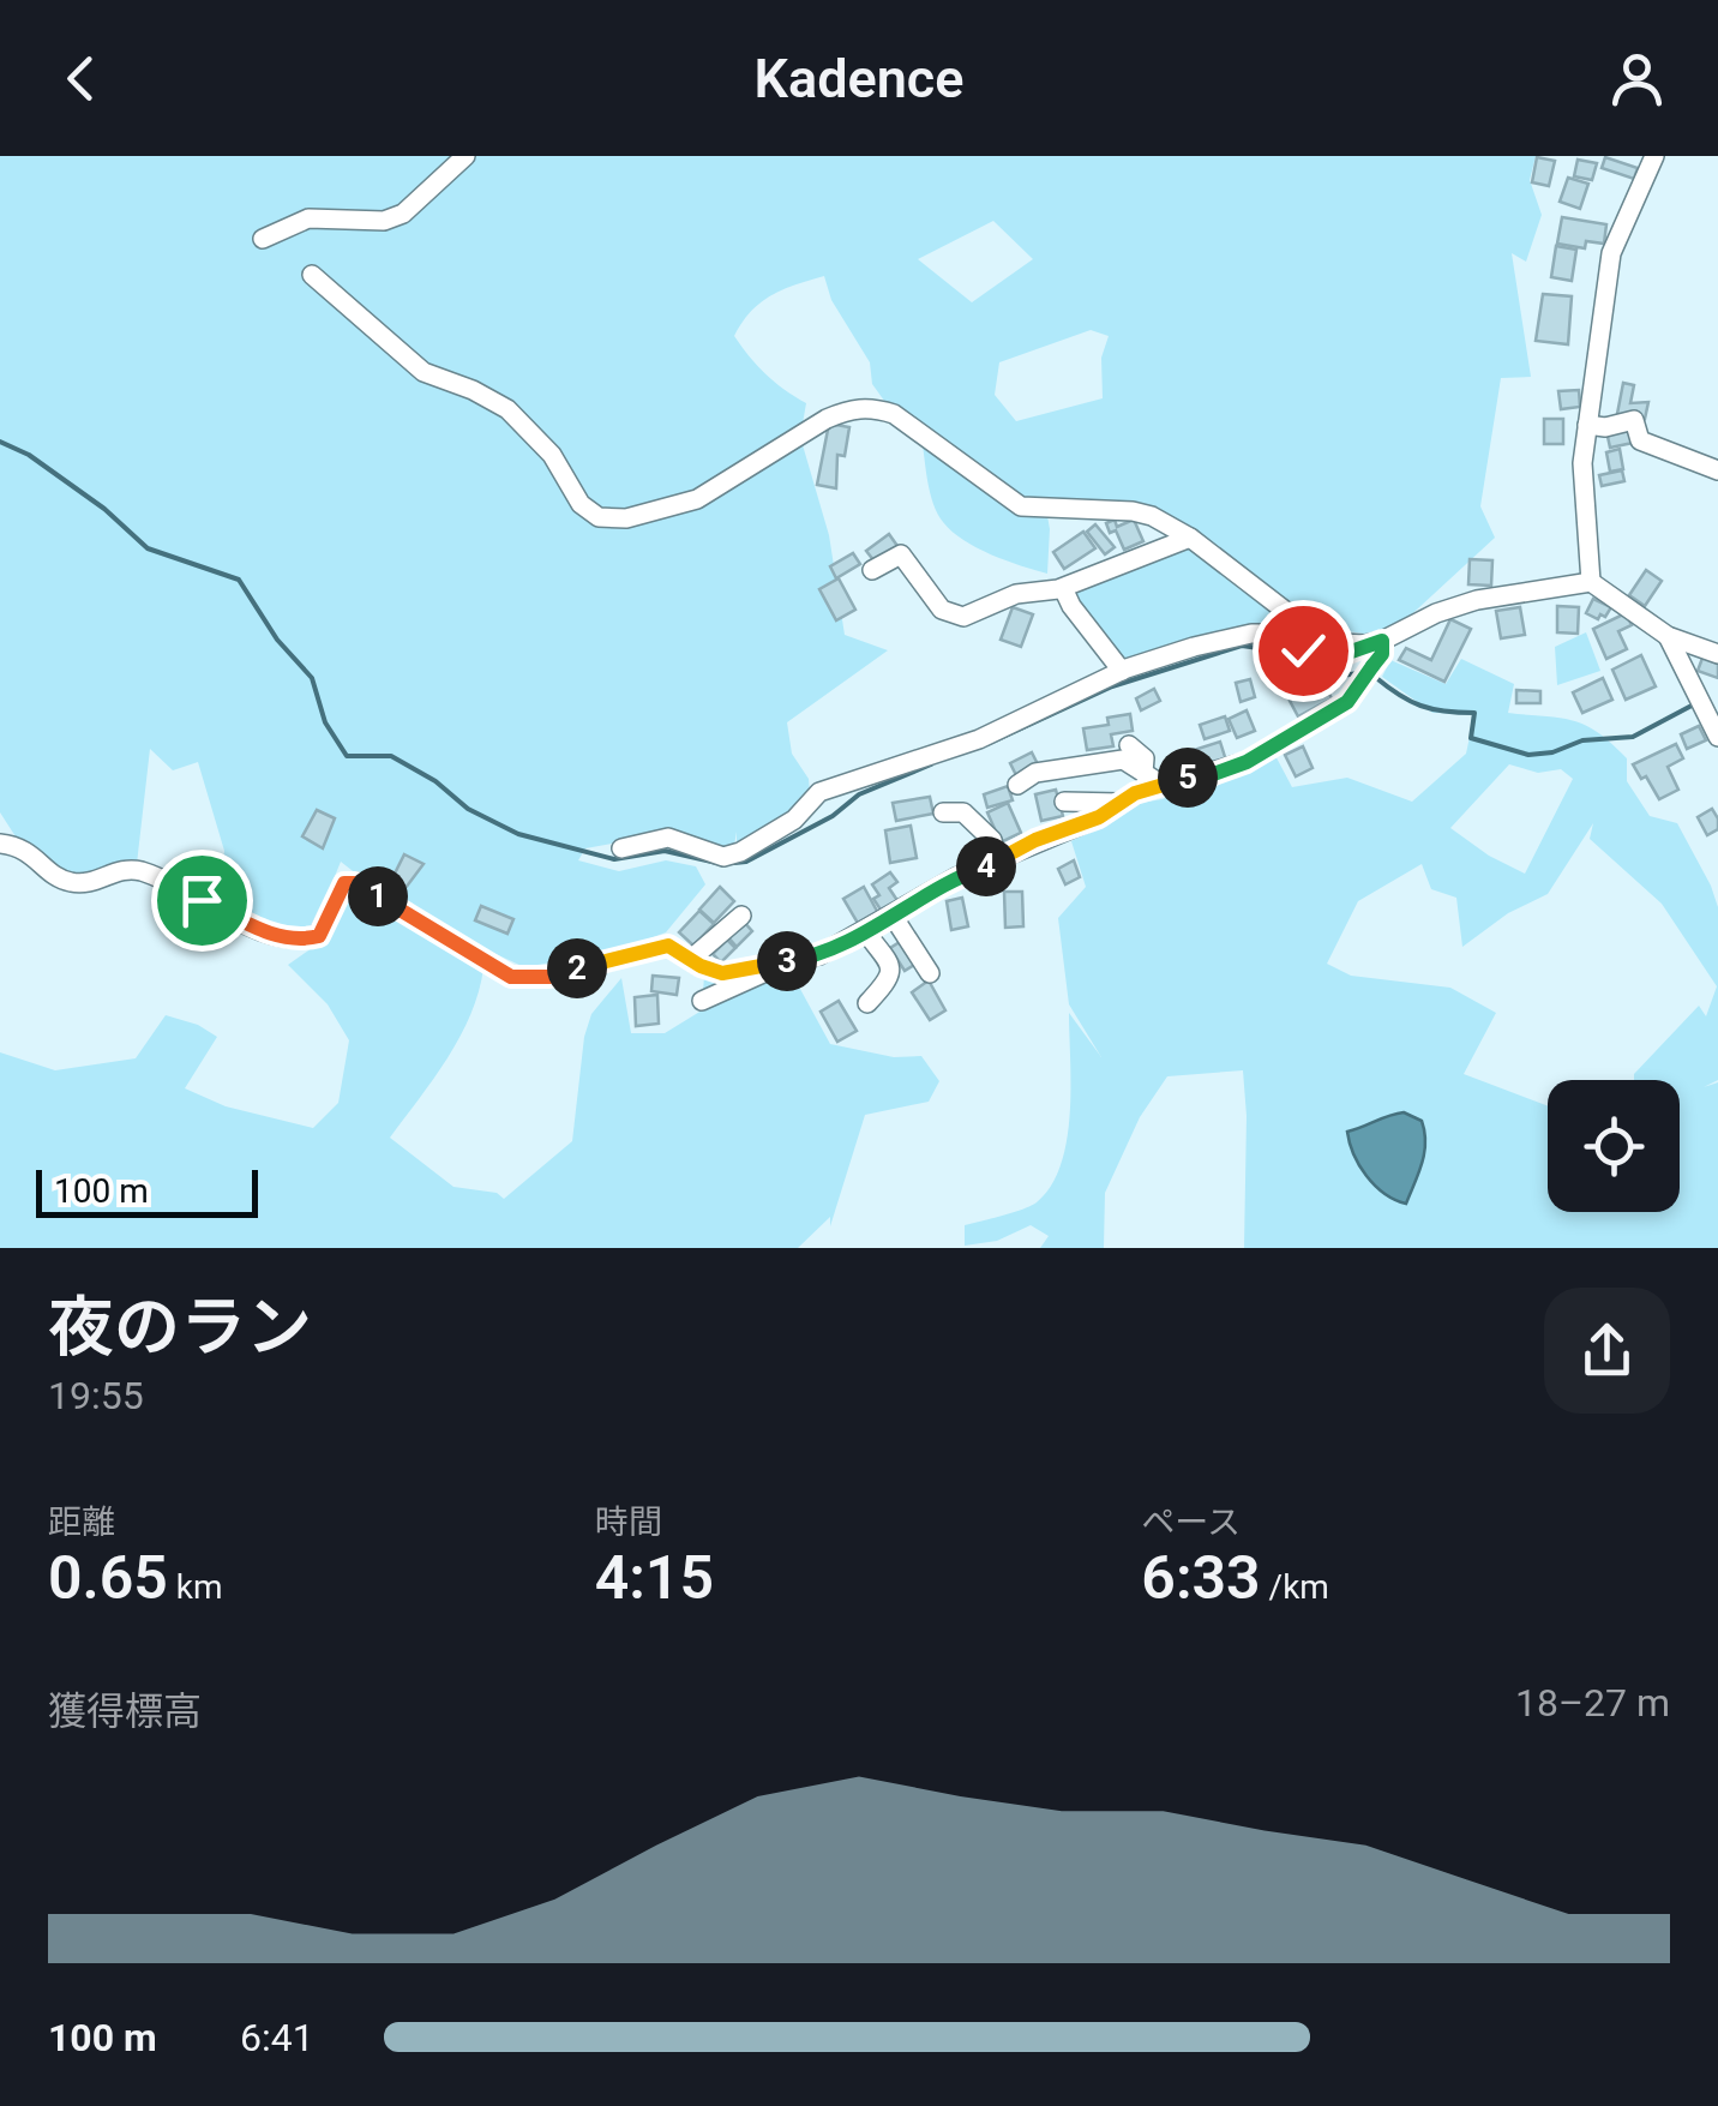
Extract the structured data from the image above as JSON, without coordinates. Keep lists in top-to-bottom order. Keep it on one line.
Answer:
{"scale_bar":"100 m","page":{"header":"Kadence","pins":["5","4","1","3","2"],"scale":"100 m","heading":["夜のラン","19:55"],"stats":[["距離","0.65 km"],["時間","4:15"],["ペース","6:33 /km"]],"chart":["獲得標高","18–27 m"],"list":[{"name":"100 m","note":"6:41"}]}}
